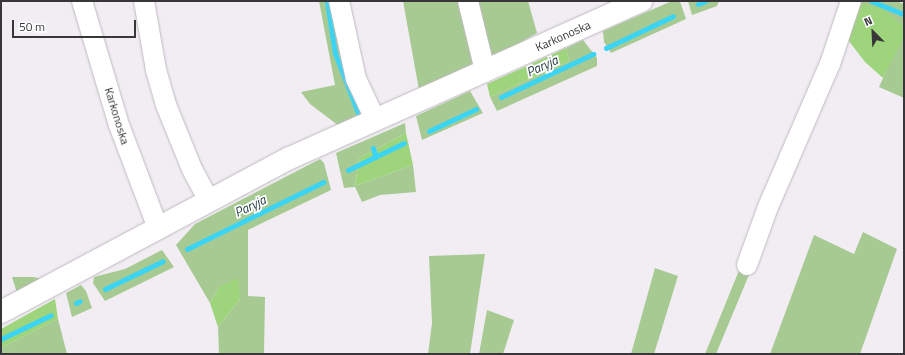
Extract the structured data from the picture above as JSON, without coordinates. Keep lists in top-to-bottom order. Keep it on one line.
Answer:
{"streets":{"street":["Karkonoska"]},"water":["Paryja"],"scale_bar":"50 m","north":"top left"}
